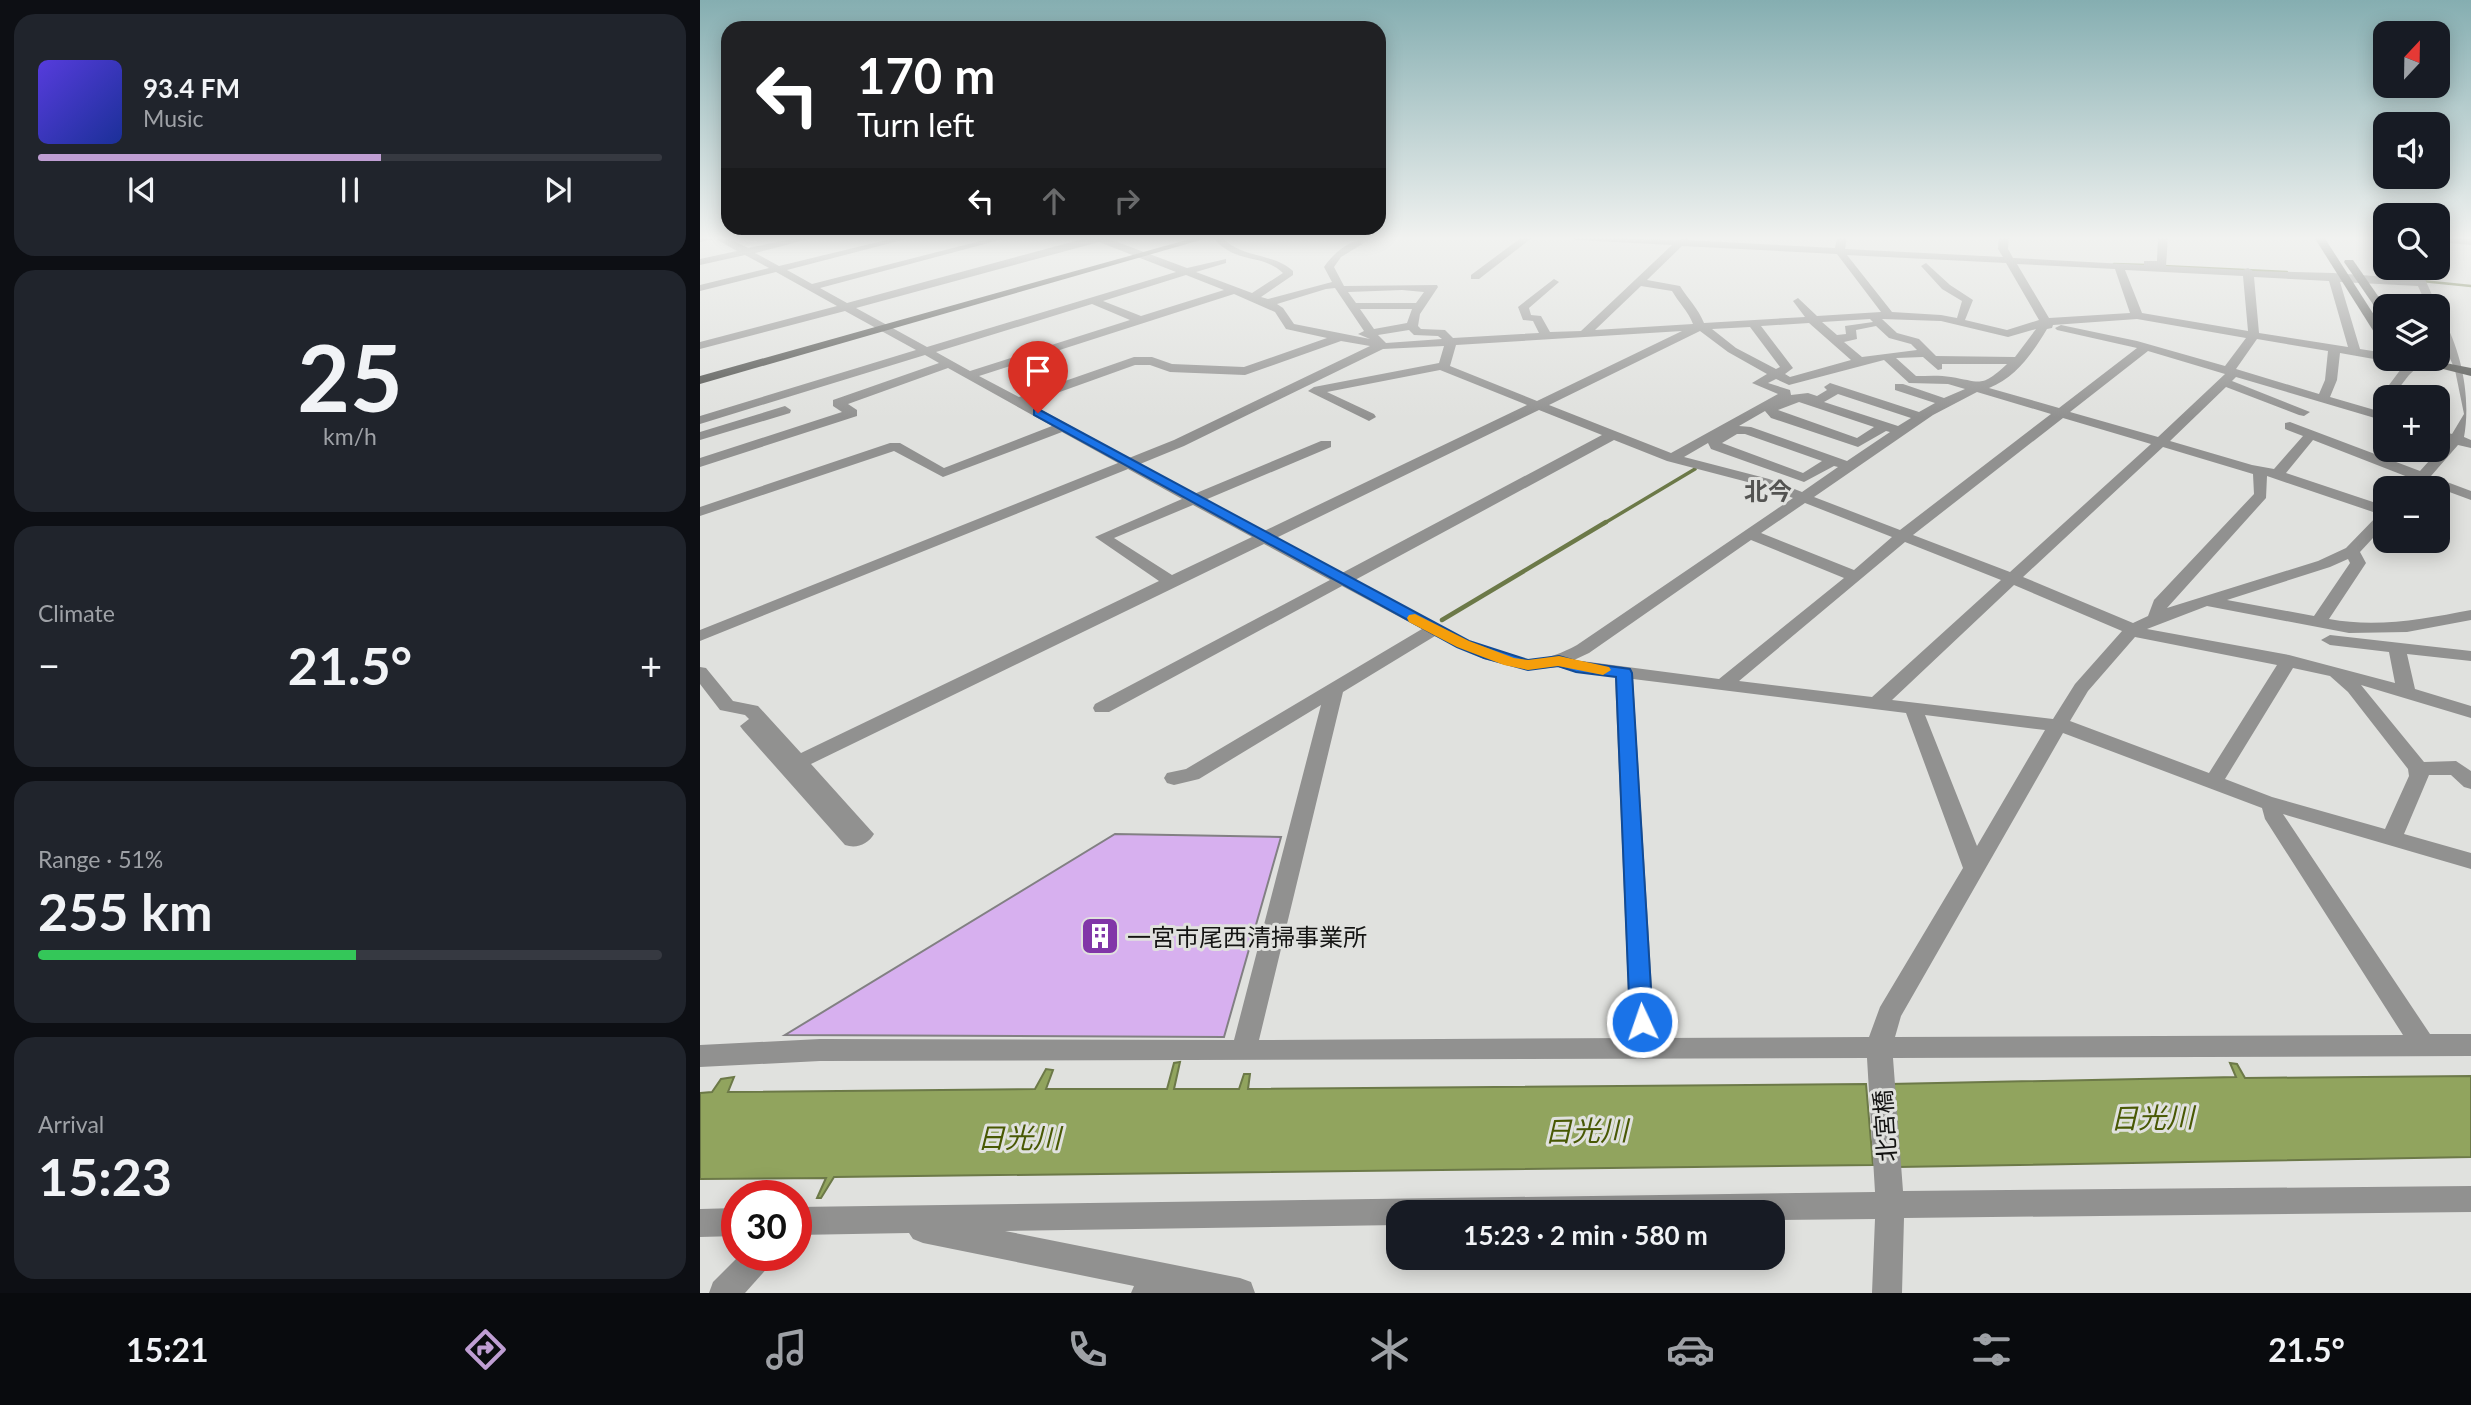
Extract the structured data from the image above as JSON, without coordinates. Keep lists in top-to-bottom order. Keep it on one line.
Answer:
{"streets":{"street":["北宮橋"]},"districts":["北今"],"water":["日光川"],"places":{"building":["一宮市尾西清掃事業所"]},"north":"top","page":{"map_buttons":["+","−"],"turn":["170 m","Turn left"],"song":["93.4 FM","Music"],"tile":[["25","km/h"],"Climate",["Range · 51%","255 km"],["Arrival","15:23"]],"heat":["−","21.5°","+"],"limit":"30","trip":"15:23 · 2 min · 580 m","tabs":["15:21","21.5°"]}}
